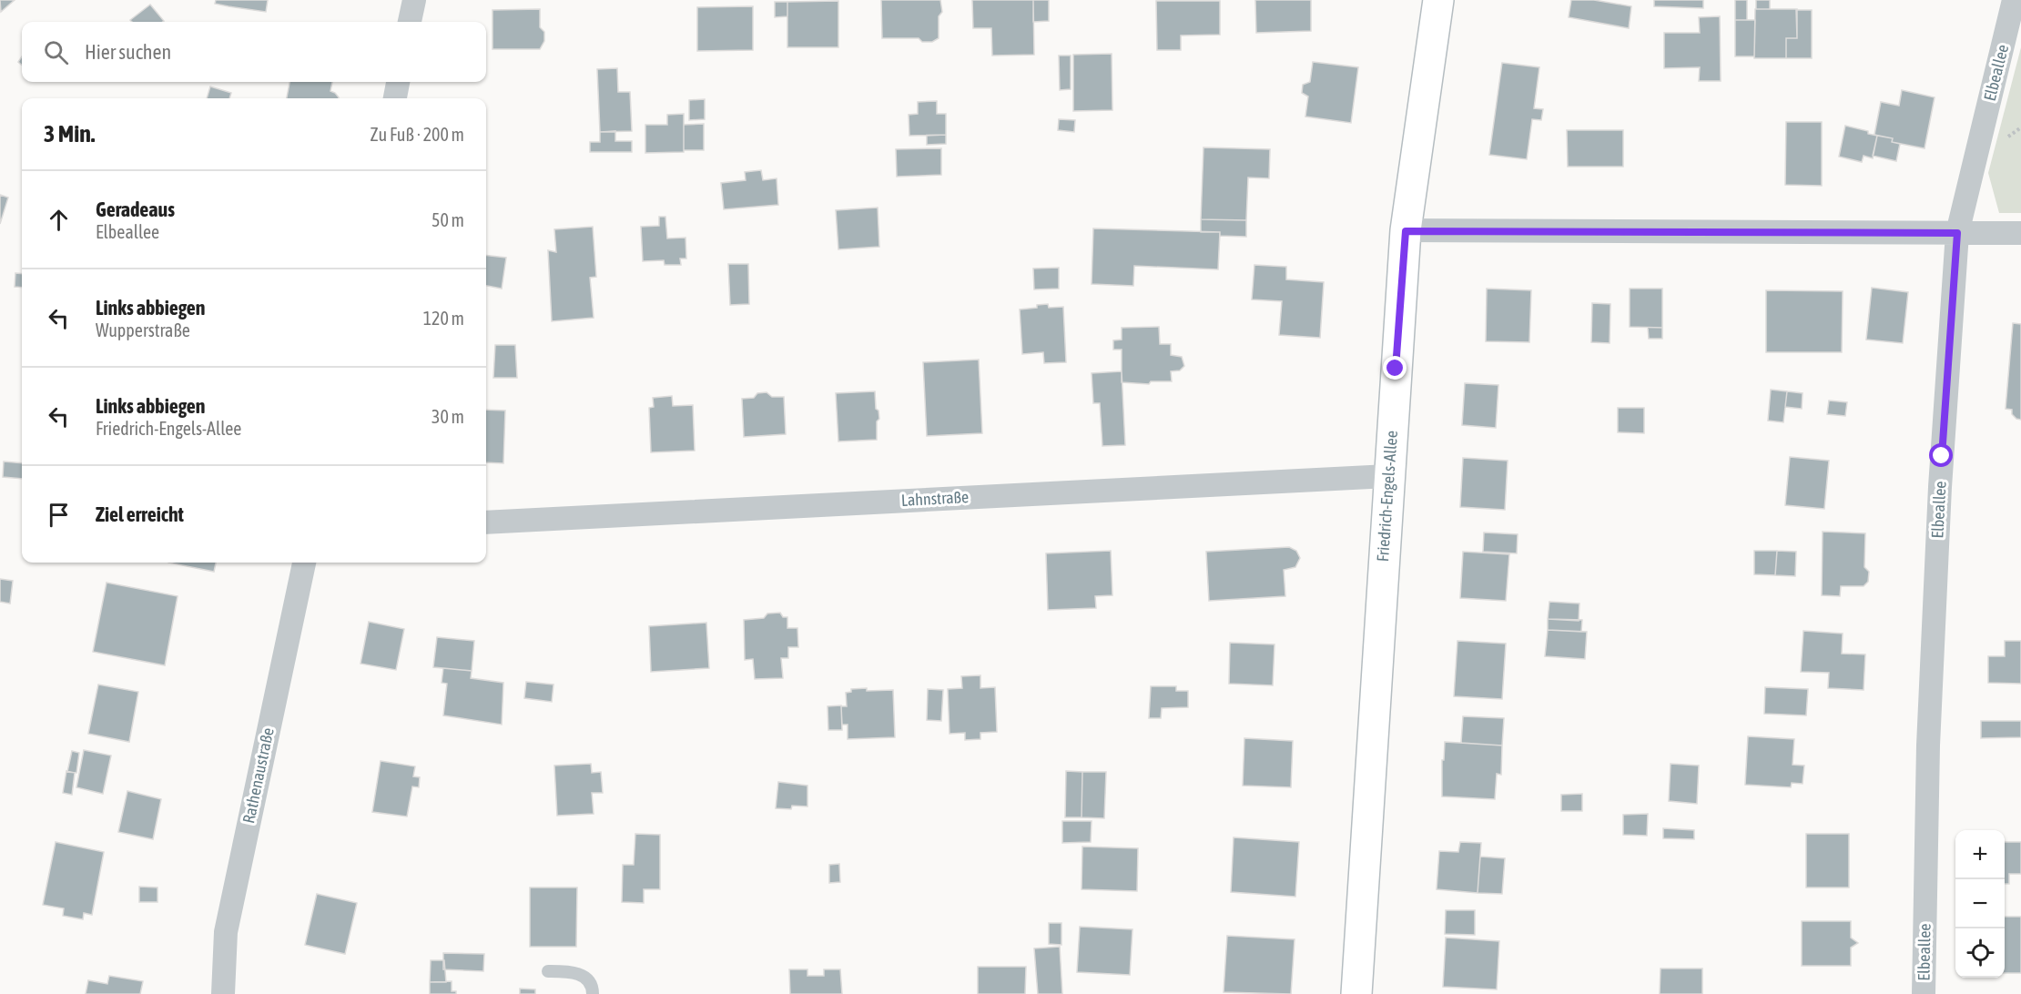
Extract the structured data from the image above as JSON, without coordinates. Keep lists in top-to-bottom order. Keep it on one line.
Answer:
{"streets":{"street":["Elbeallee","Friedrich-Engels-Allee","Lahnstraße","Rathenaustraße"]},"crossings":[["Friedrich-Engels-Allee","Lahnstraße"]],"page":{"search":"Hier suchen","heading":["3 Min.","Zu Fuß · 200 m"],"list":[["Geradeaus","Elbeallee","50 m"],["Links abbiegen","Wupperstraße","120 m"],["Links abbiegen","Friedrich-Engels-Allee","30 m"],"Ziel erreicht"],"map_buttons":["+","−"]}}
